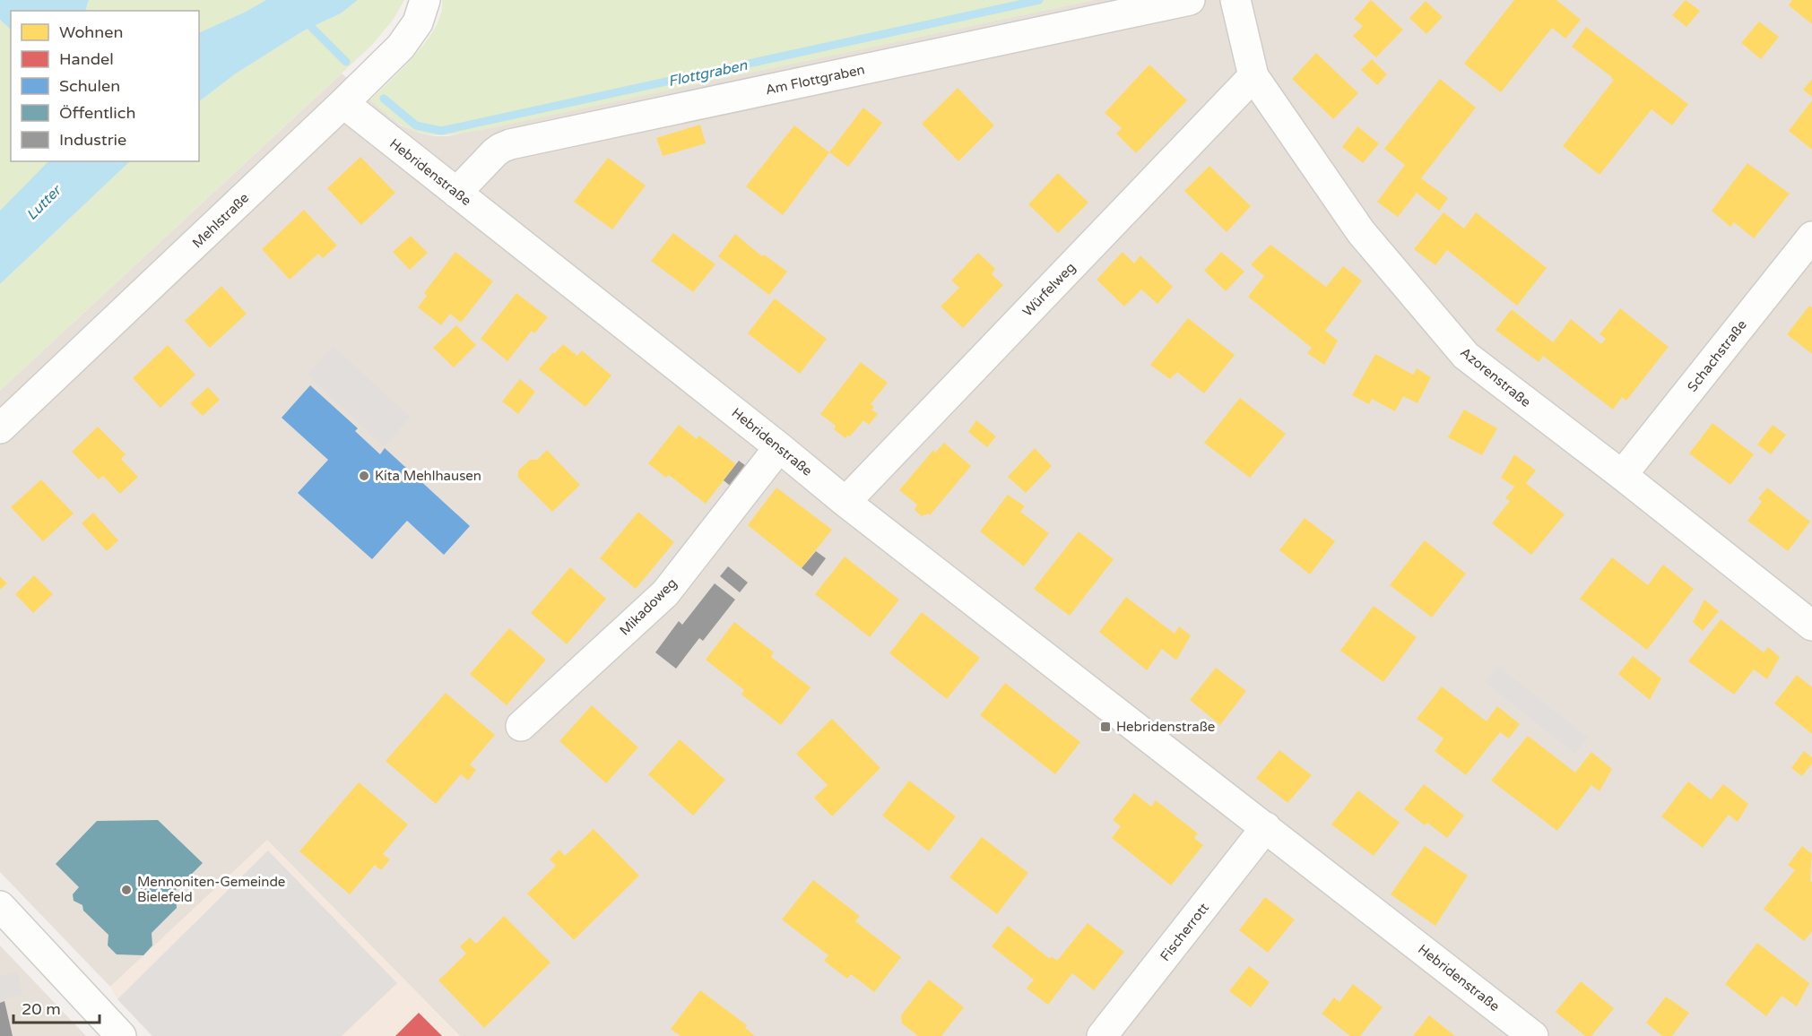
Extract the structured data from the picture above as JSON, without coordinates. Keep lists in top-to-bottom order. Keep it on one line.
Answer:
{"streets":{"street":["Am Flottgraben","Hebridenstraße","Mehlstraße","Würfelweg","Schachstraße","Azorenstraße","Mikadoweg","Fischerrott"]},"crossings":[["Am Flottgraben","Hebridenstraße"],["Hebridenstraße","Mehlstraße"],["Hebridenstraße","Würfelweg"],["Hebridenstraße","Mikadoweg"],["Hebridenstraße","Fischerrott"],["Würfelweg","Azorenstraße"],["Schachstraße","Azorenstraße"]],"water":["Flottgraben","Lutter"],"places":{"other":["Kita Mehlhausen","Mennoniten-Gemeinde Bielefeld"],"transit":["Hebridenstraße"]},"legend":["Wohnen","Handel","Schulen","Öffentlich","Industrie"],"scale_bar":"20 m"}
